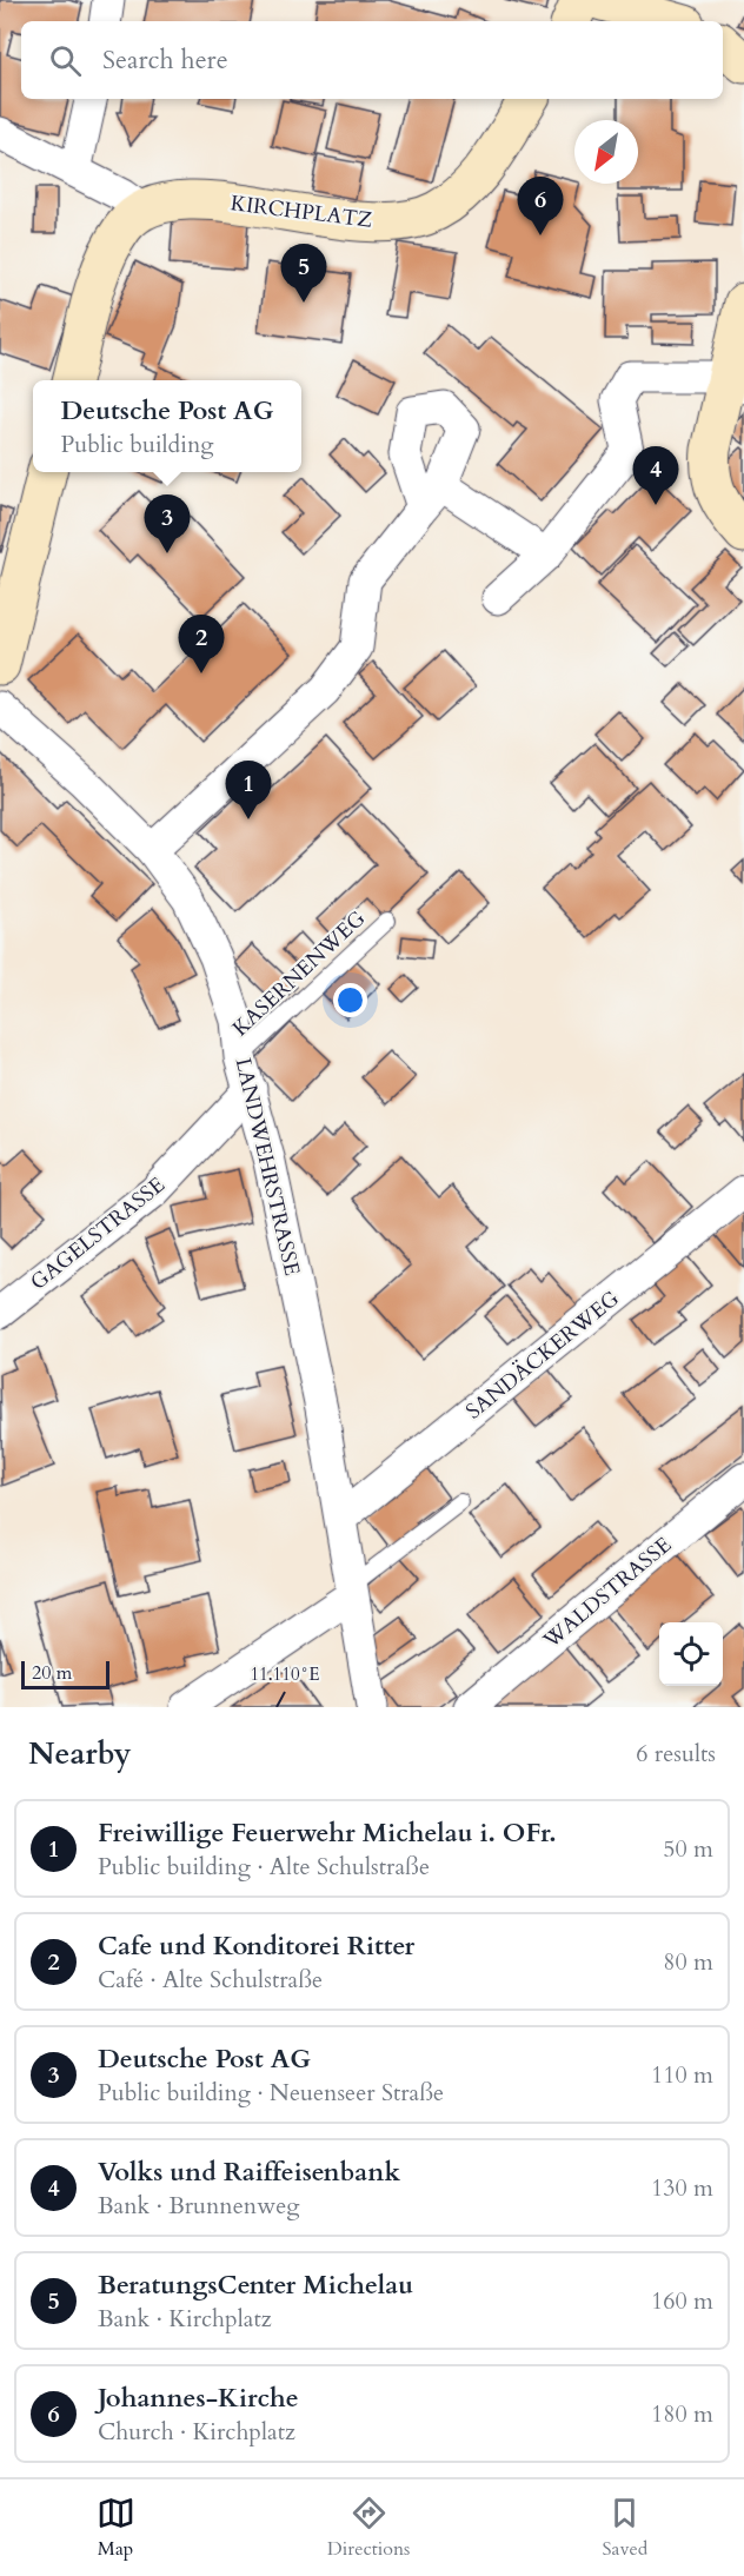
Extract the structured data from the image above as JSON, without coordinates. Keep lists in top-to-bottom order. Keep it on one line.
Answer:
{"streets":{"street":["KIRCHPLATZ","LANDWEHRSTRASSE","GAGELSTRASSE","SANDÄCKERWEG","WALDSTRASSE"],"lane":["KASERNENWEG"]},"crossings":[["KASERNENWEG","LANDWEHRSTRASSE"],["LANDWEHRSTRASSE","GAGELSTRASSE"],["LANDWEHRSTRASSE","SANDÄCKERWEG"]],"scale_bar":"20 m","north":"bottom left","page":{"search":"Search here","pins":["6","5","4","3","2","1"],"popup":["Deutsche Post AG","Public building"],"scale":"20 m","heading":["Nearby","6 results"],"list":[{"mark":"1","name":"Freiwillige Feuerwehr Michelau i. OFr.","note":"Public building · Alte Schulstraße","value":"50 m"},{"mark":"2","name":"Cafe und Konditorei Ritter","note":"Café · Alte Schulstraße","value":"80 m"},{"mark":"3","name":"Deutsche Post AG","note":"Public building · Neuenseer Straße","value":"110 m"},{"mark":"4","name":"Volks und Raiffeisenbank","note":"Bank · Brunnenweg","value":"130 m"},{"mark":"5","name":"BeratungsCenter Michelau","note":"Bank · Kirchplatz","value":"160 m"},{"mark":"6","name":"Johannes-Kirche","note":"Church · Kirchplatz","value":"180 m"}],"nav":["Map","Directions","Saved"]},"coordinates":["11.110°E"]}
